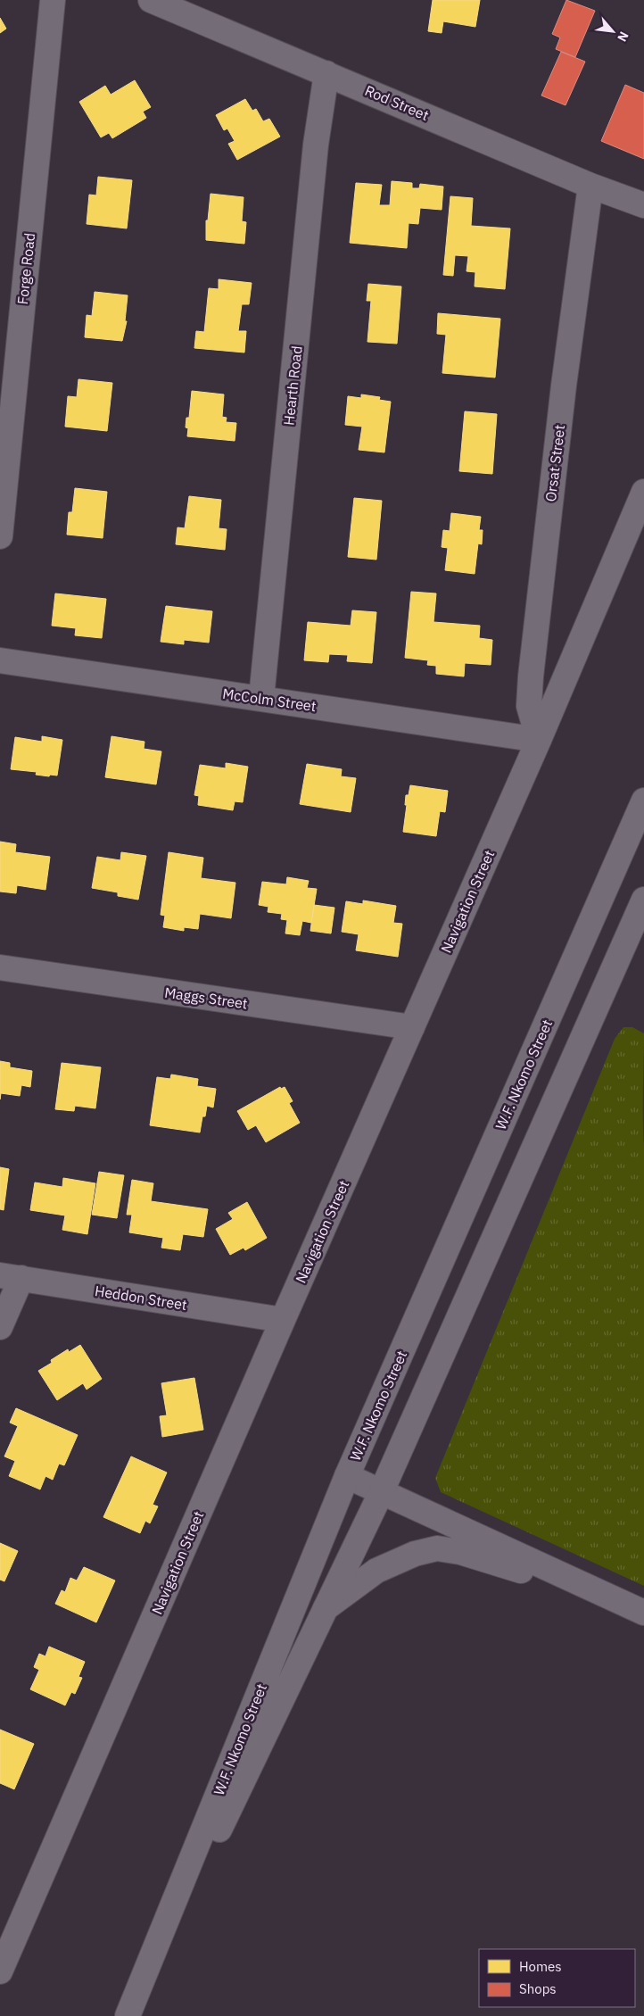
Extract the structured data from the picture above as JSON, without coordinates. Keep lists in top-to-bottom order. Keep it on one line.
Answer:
{"streets":{"street":["Rod Street","Forge Road","Hearth Road","Orsat Street","McColm Street","Navigation Street","Maggs Street","W.F. Nkomo Street","Heddon Street"]},"crossings":[["Rod Street","Hearth Road"],["Rod Street","Orsat Street"],["Hearth Road","McColm Street"],["Orsat Street","McColm Street"],["Orsat Street","Navigation Street"],["McColm Street","Navigation Street"],["Navigation Street","Maggs Street"],["Navigation Street","Heddon Street"]],"legend":["Homes","Shops"],"north":"bottom right"}
